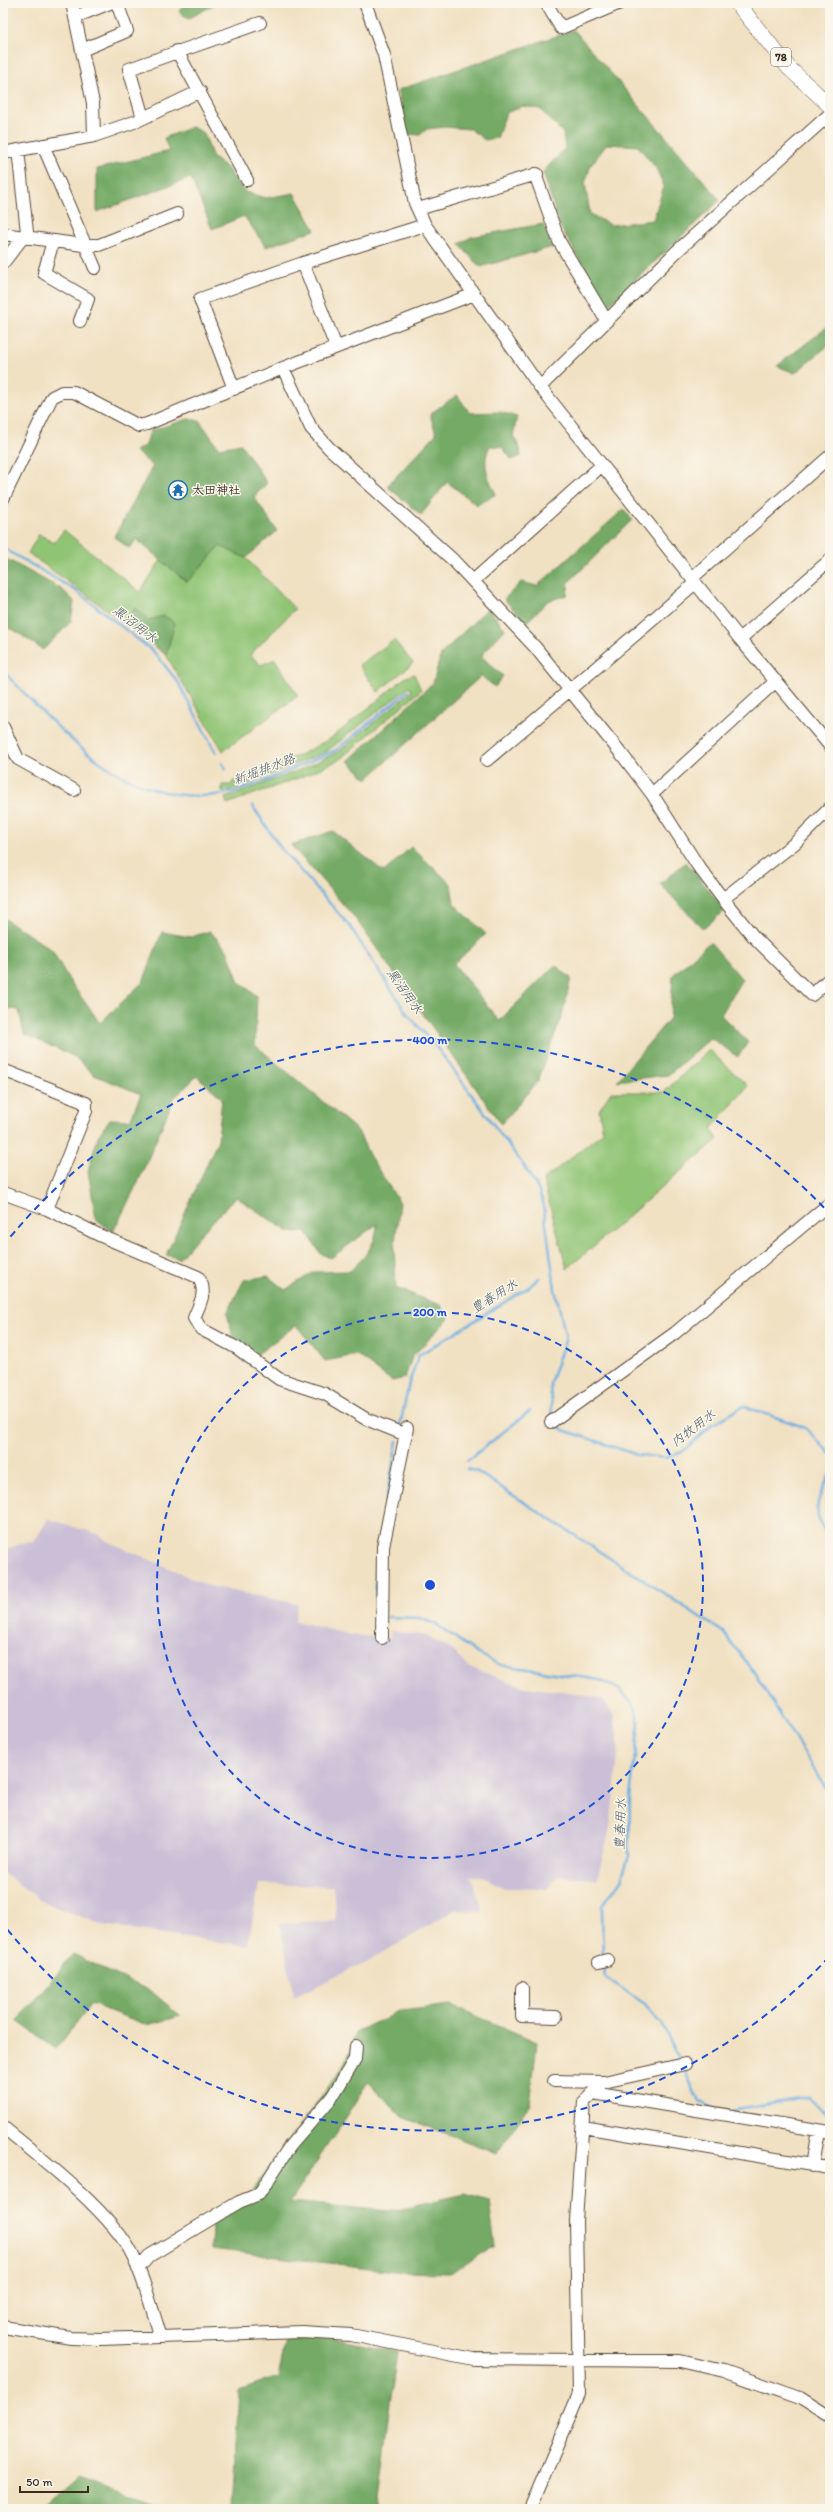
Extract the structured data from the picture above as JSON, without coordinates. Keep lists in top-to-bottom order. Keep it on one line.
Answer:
{"streets":{"main road":["78"]},"water":["黒沼用水","新堀排水路","豊春用水","内牧用水"],"places":{"temple":["太田神社"]},"scale_bar":"50 m","rings":["400 m","200 m"]}
